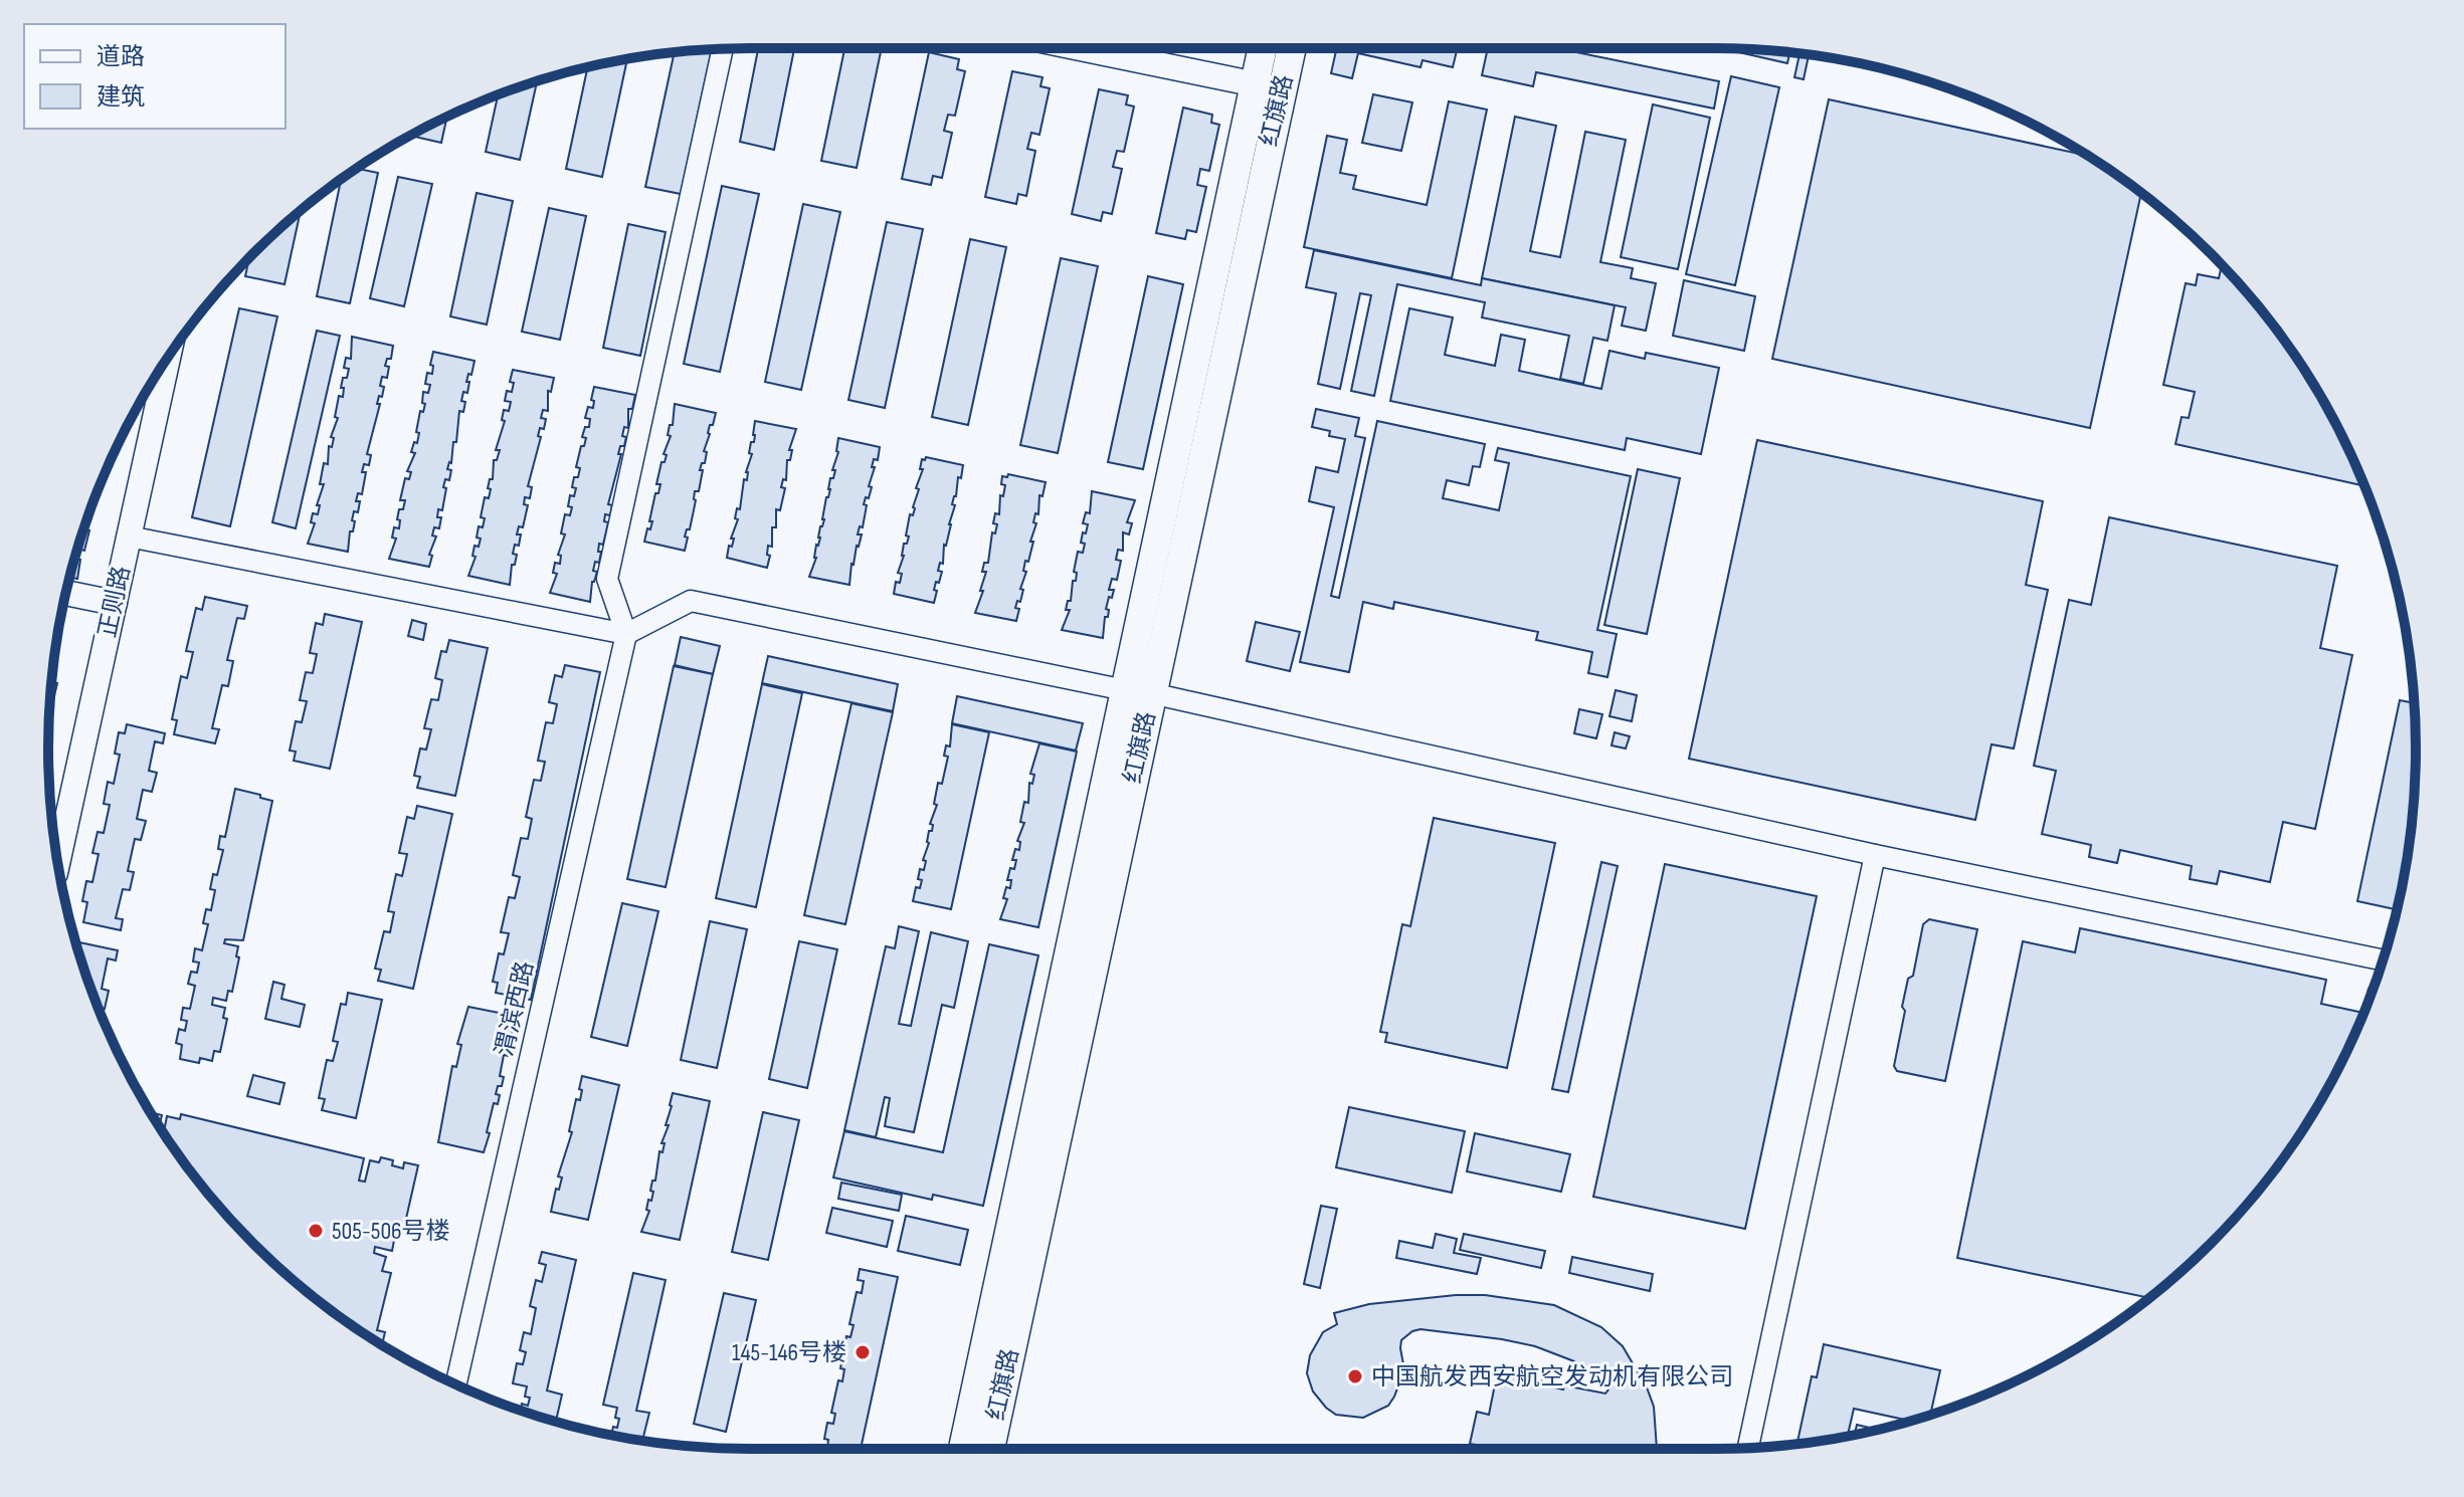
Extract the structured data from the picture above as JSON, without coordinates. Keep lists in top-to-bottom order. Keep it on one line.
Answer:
{"streets":{"main road":["红旗路"],"street":["正则路","渭滨西路"]},"places":["505-506号楼","145-146号楼","中国航发西安航空发动机有限公司"],"legend":["道路","建筑"]}
